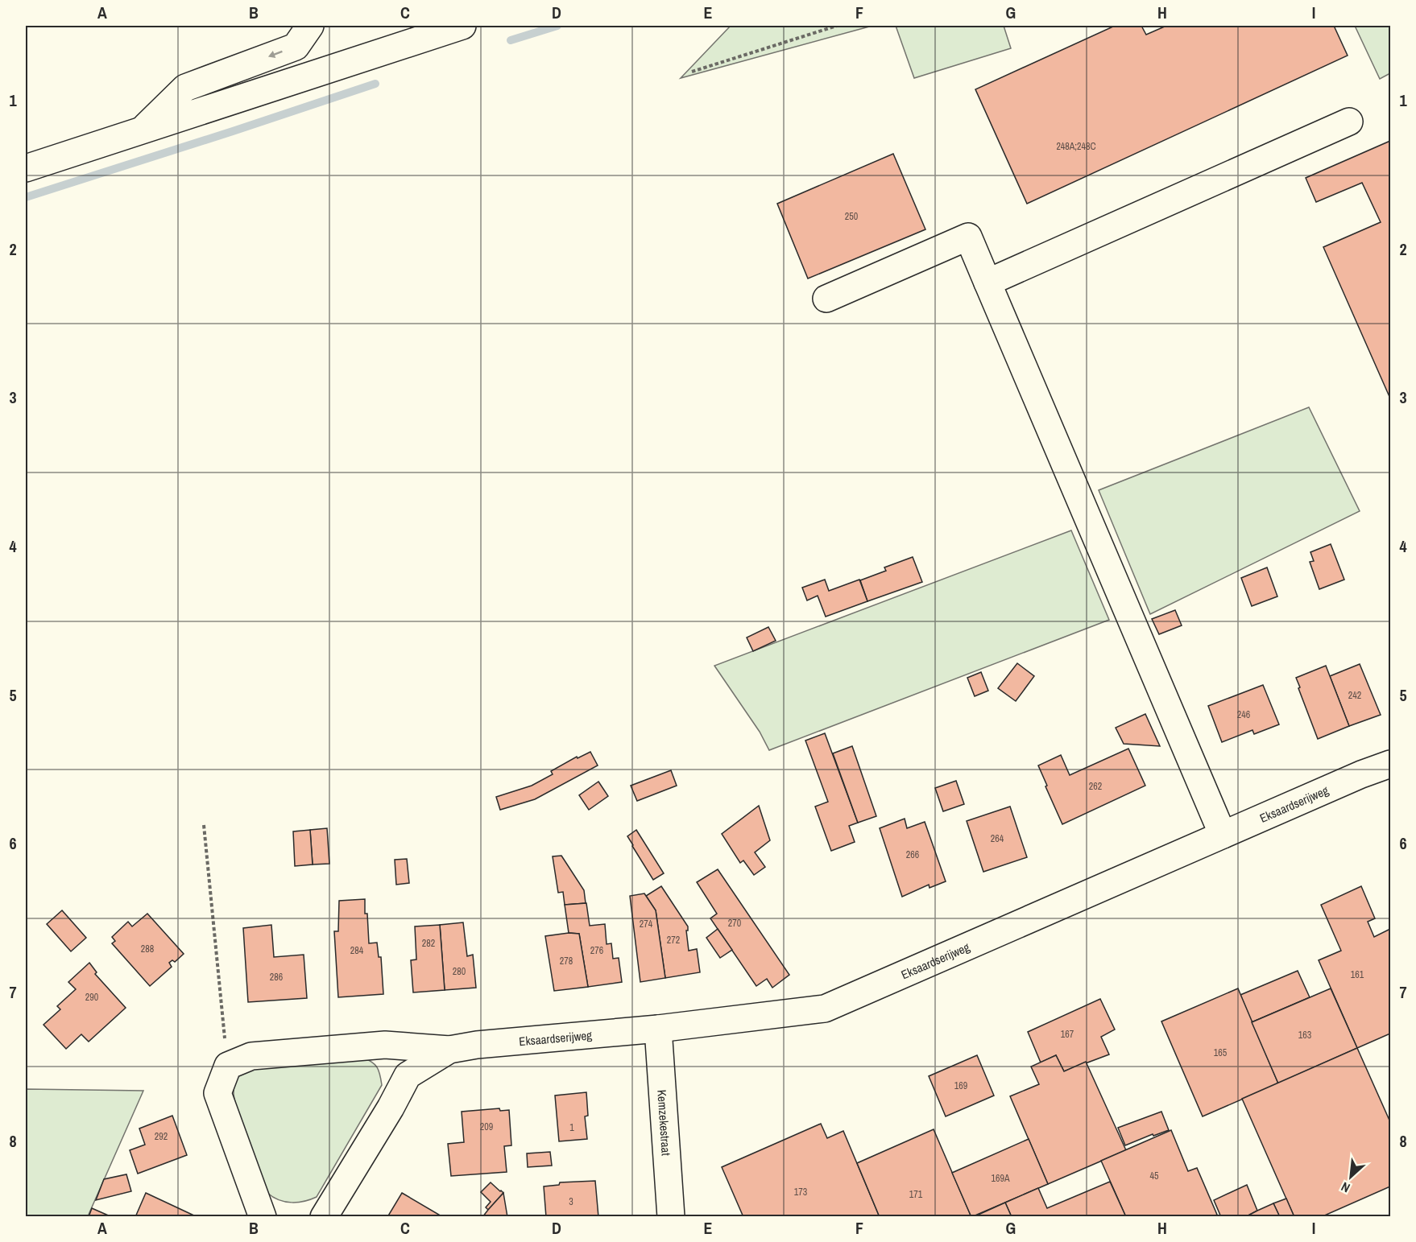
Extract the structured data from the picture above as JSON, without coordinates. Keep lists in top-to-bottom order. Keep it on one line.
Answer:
{"streets":{"street":["Eksaardserijweg","Kemzekestraat"]},"crossings":[["Eksaardserijweg","Kemzekestraat"]],"house_numbers":["248A;248C","250","242","246","262","264","266","270","274","272","282","288","284","276","278","280","161","286","290","167","163","165","169","209","1","292","45","169A","173","171","3"],"north":"bottom left","grid":{"columns":["A","B","C","D","E","F","G","H","I"],"rows":["1","2","3","4","5","6","7","8"]}}
